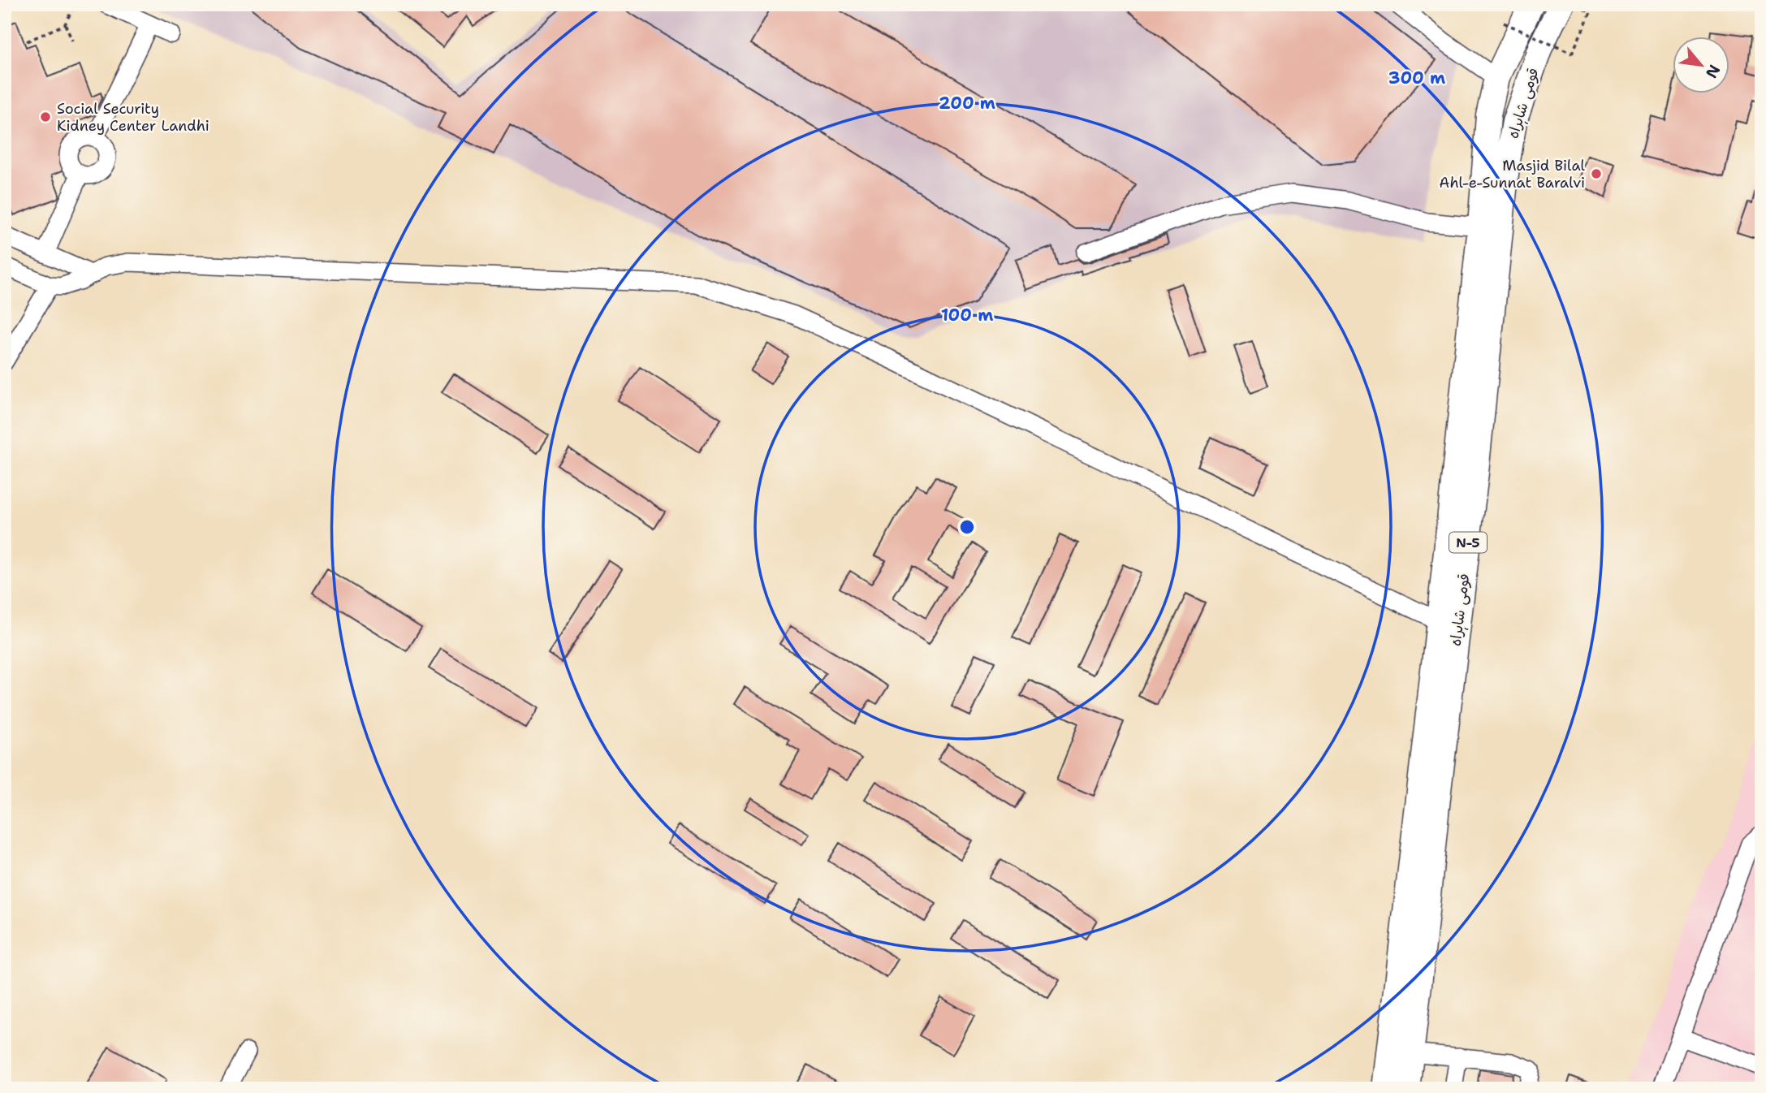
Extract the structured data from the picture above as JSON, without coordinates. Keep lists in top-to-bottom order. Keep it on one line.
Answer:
{"streets":{"highway":["قومی شاہراہ","N-5"]},"places":["Social Security Kidney Center Landhi","Masjid Bilal Ahl-e-Sunnat Baralvi"],"north":"bottom right","rings":["300 m","200 m","100 m"]}
